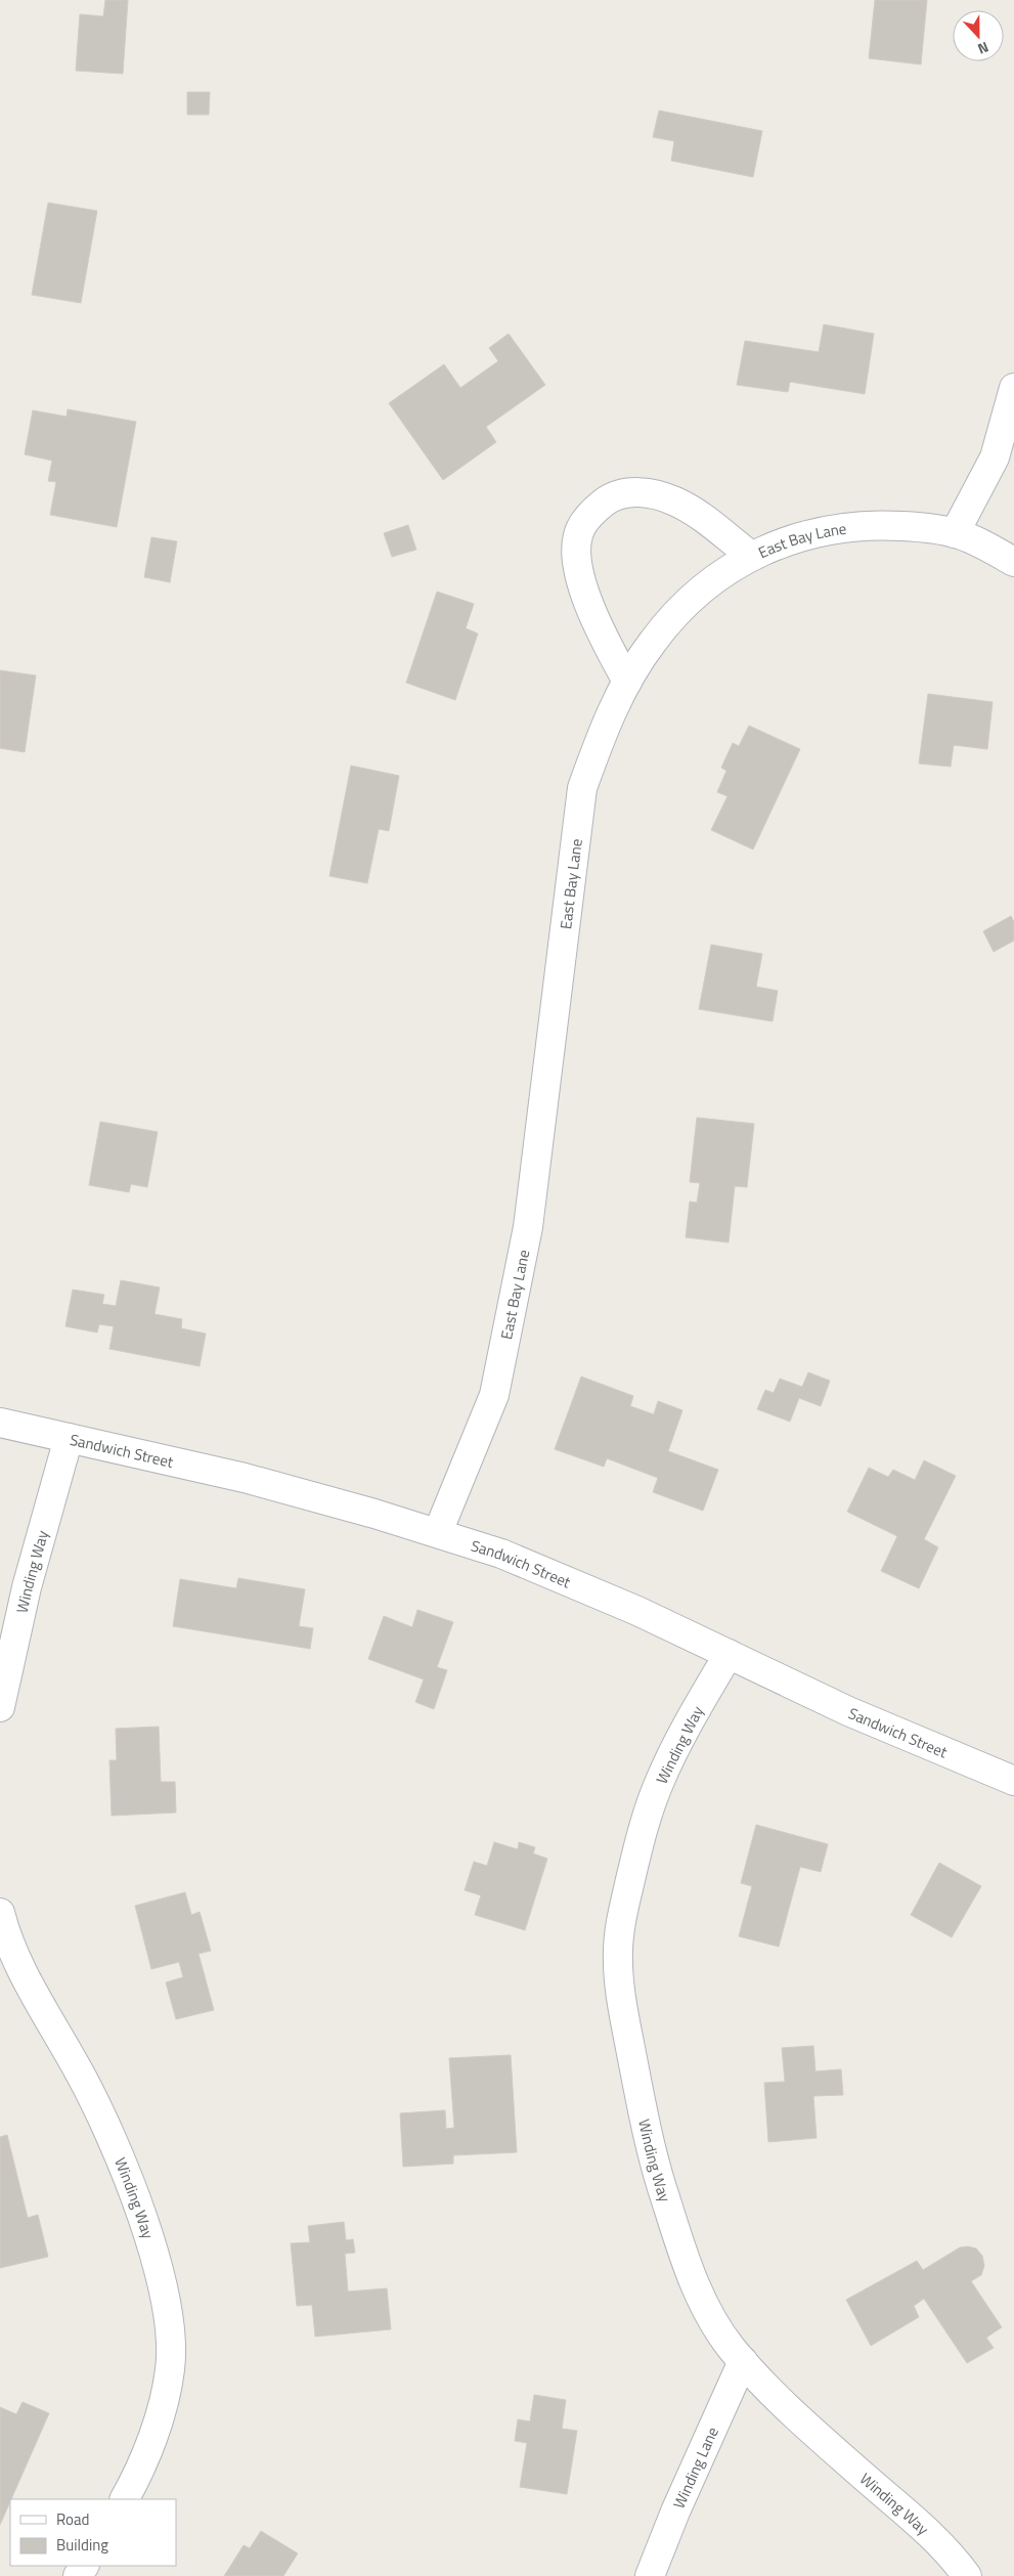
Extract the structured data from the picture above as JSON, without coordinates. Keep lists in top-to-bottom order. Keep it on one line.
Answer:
{"streets":{"street":["East Bay Lane","Sandwich Street","Winding Way","Winding Lane"]},"crossings":[["East Bay Lane","Sandwich Street"],["Sandwich Street","Winding Way"],["Winding Way","Winding Lane"]],"legend":["Road","Building"],"north":"bottom"}
